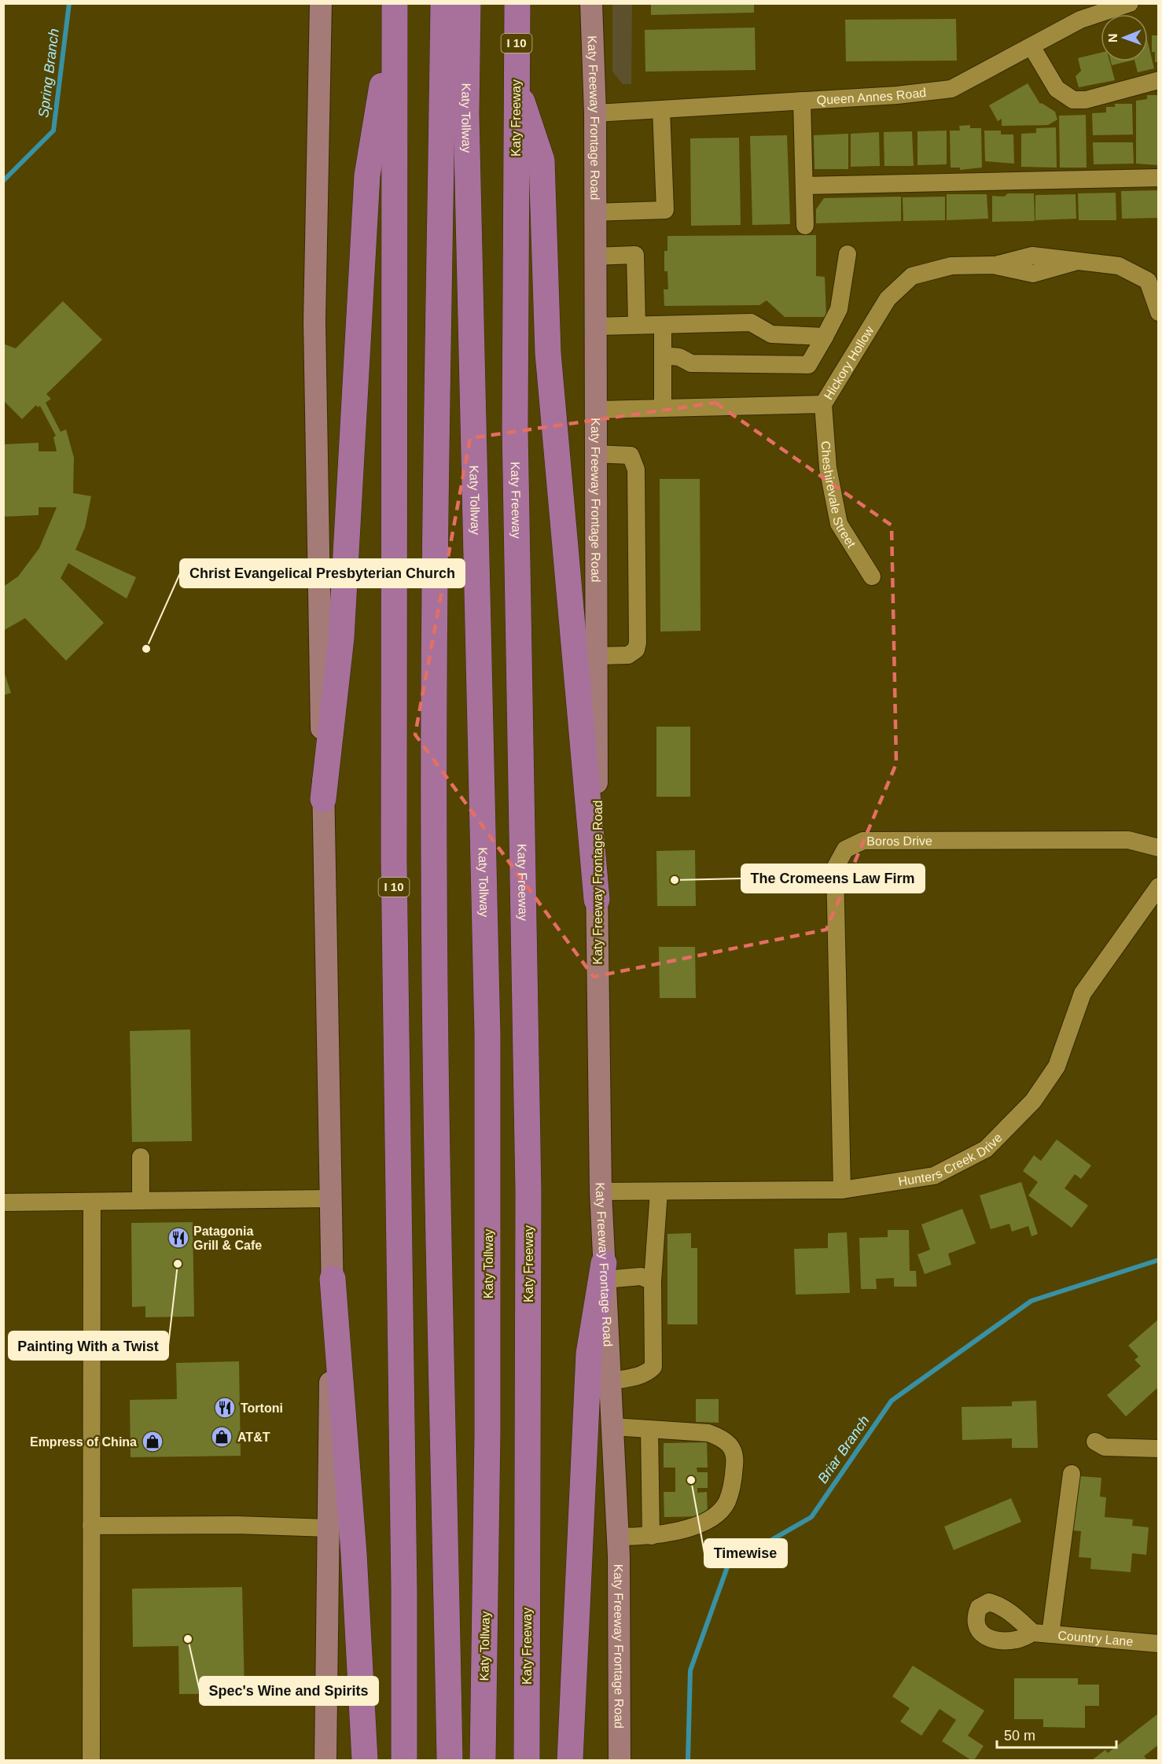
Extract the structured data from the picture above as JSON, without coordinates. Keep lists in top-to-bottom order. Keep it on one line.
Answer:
{"streets":{"highway":["I 10","Katy Tollway","Katy Freeway"],"main road":["Katy Freeway Frontage Road"],"street":["Queen Annes Road","Hickory Hollow","Cheshirevale Street","Boros Drive","Hunters Creek Drive","Country Lane"]},"crossings":[["Queen Annes Road","Katy Freeway Frontage Road"],["Katy Freeway Frontage Road","Hickory Hollow"],["Katy Freeway Frontage Road","Hunters Creek Drive"],["Hickory Hollow","Cheshirevale Street"],["Boros Drive","Hunters Creek Drive"]],"water":["Spring Branch","Briar Branch"],"places":{"other":["Christ Evangelical Presbyterian Church","The Cromeens Law Firm","Painting With a Twist","Timewise","Spec's Wine and Spirits"],"restaurant":["Patagonia Grill & Cafe","Tortoni"],"shop":["AT&T","Empress of China"]},"scale_bar":"50 m","north":"left"}
